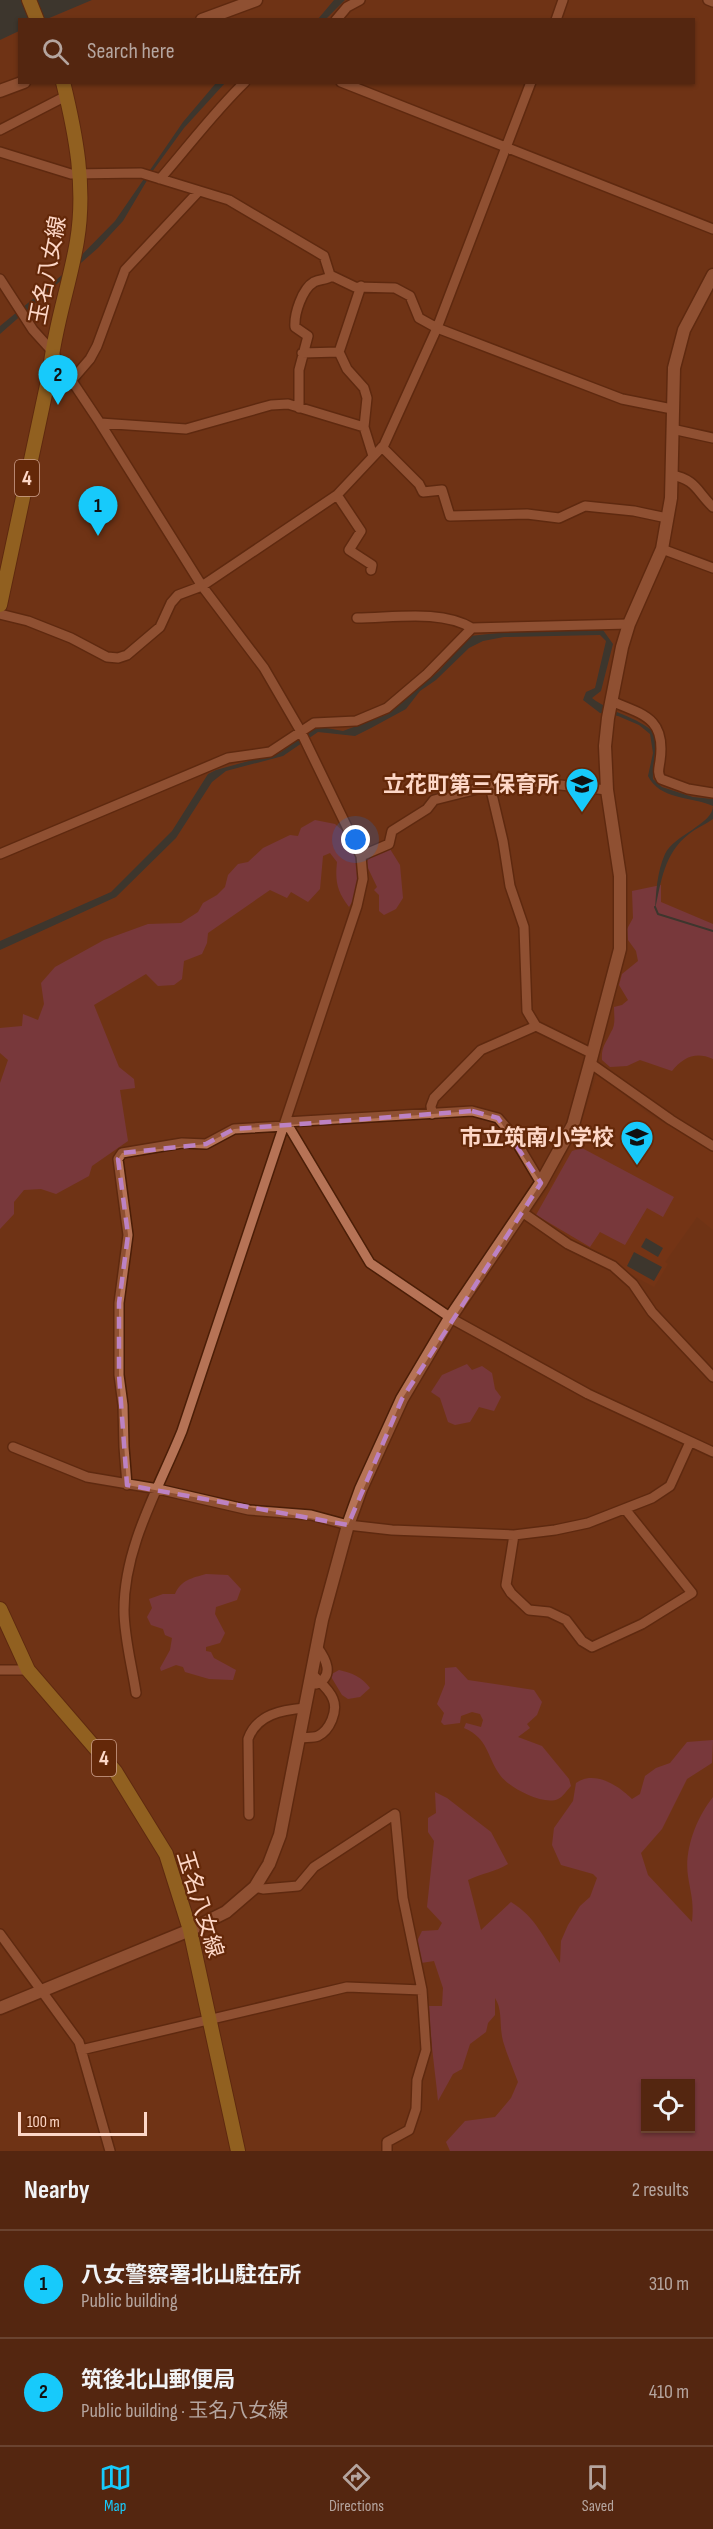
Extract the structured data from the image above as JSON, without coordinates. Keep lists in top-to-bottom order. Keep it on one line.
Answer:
{"streets":{"main road":["玉名八女線","4"]},"places":{"school or university":["立花町第三保育所","市立筑南小学校"]},"scale_bar":"100 m","page":{"search":"Search here","pins":["2","1"],"scale":"100 m","heading":["Nearby","2 results"],"list":[{"mark":"1","name":"八女警察署北山駐在所","note":"Public building","value":"310 m"},{"mark":"2","name":"筑後北山郵便局","note":"Public building · 玉名八女線","value":"410 m"}],"nav":["Map","Directions","Saved"]}}
